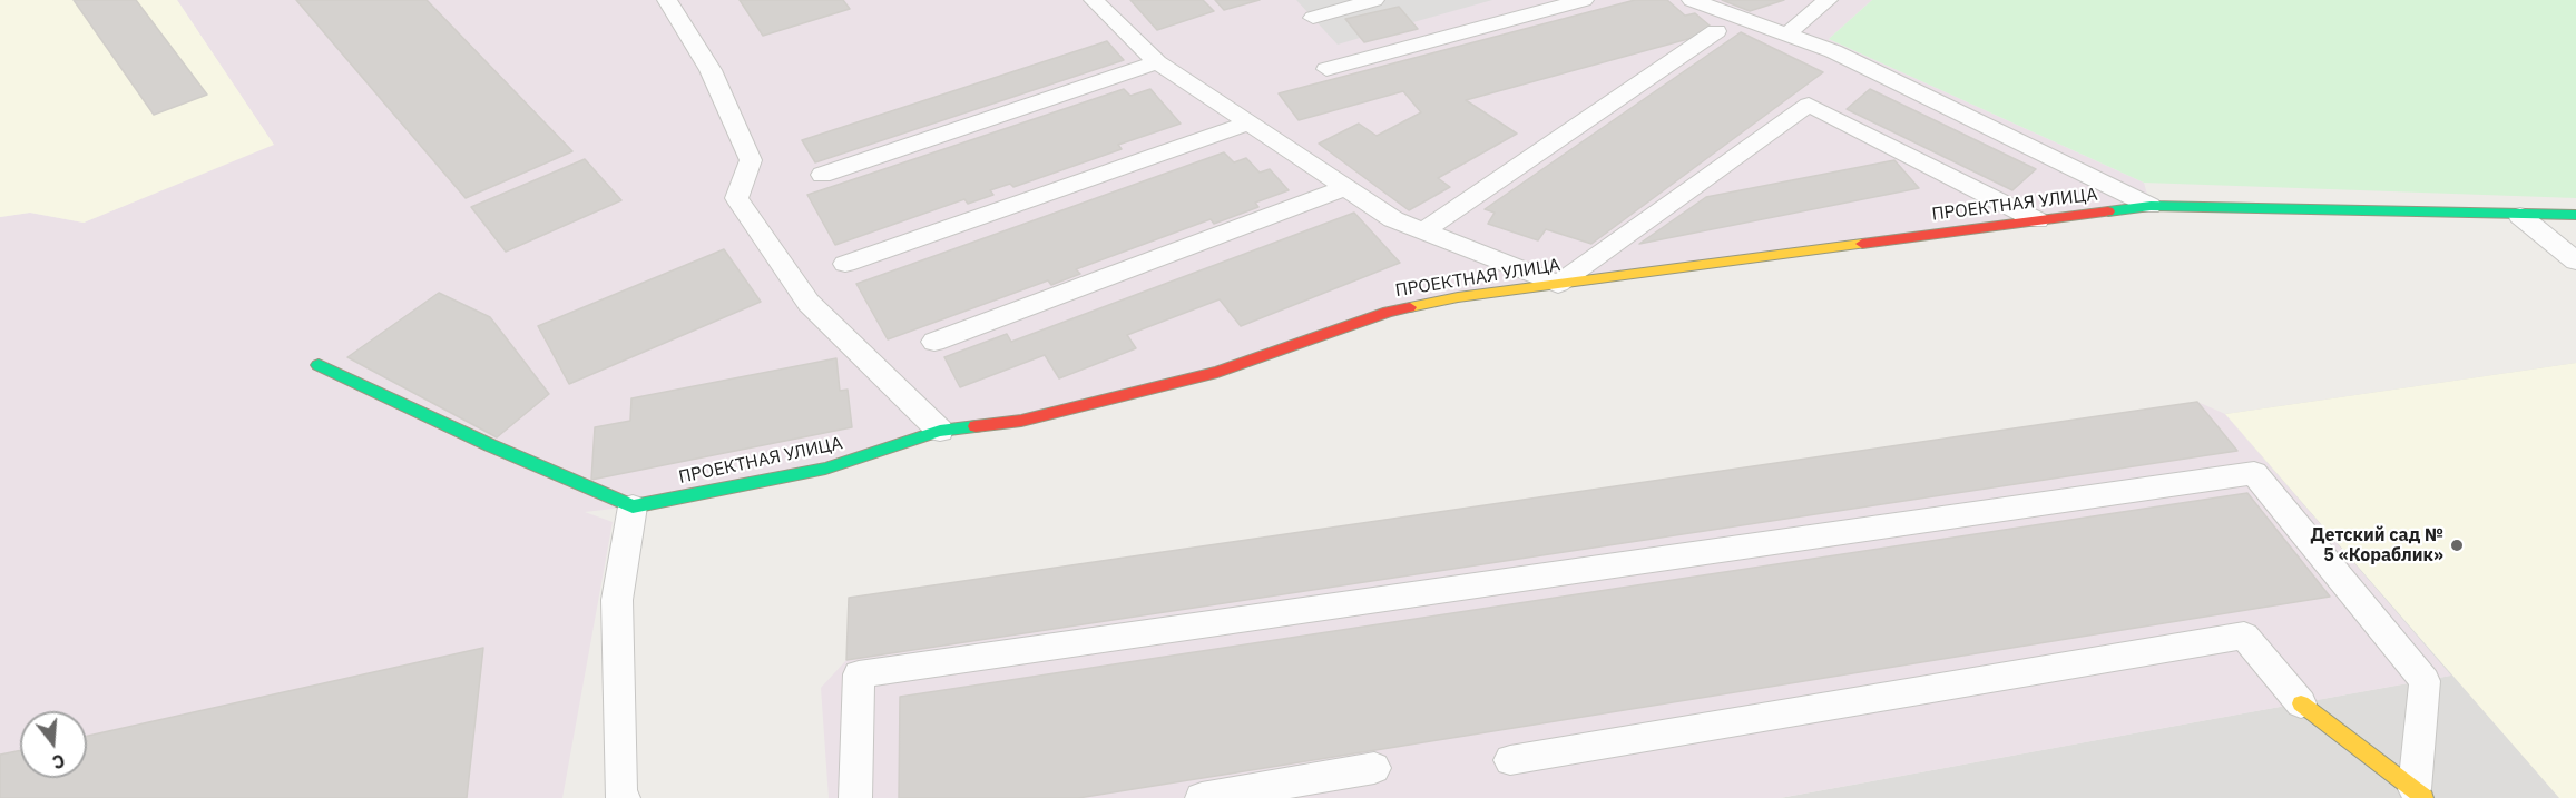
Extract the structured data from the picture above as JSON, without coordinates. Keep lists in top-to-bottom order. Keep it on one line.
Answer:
{"streets":{"street":["ПРОЕКТНАЯ УЛИЦА"]},"places":["Детский сад № 5 «Кораблик»"],"north":"bottom"}
